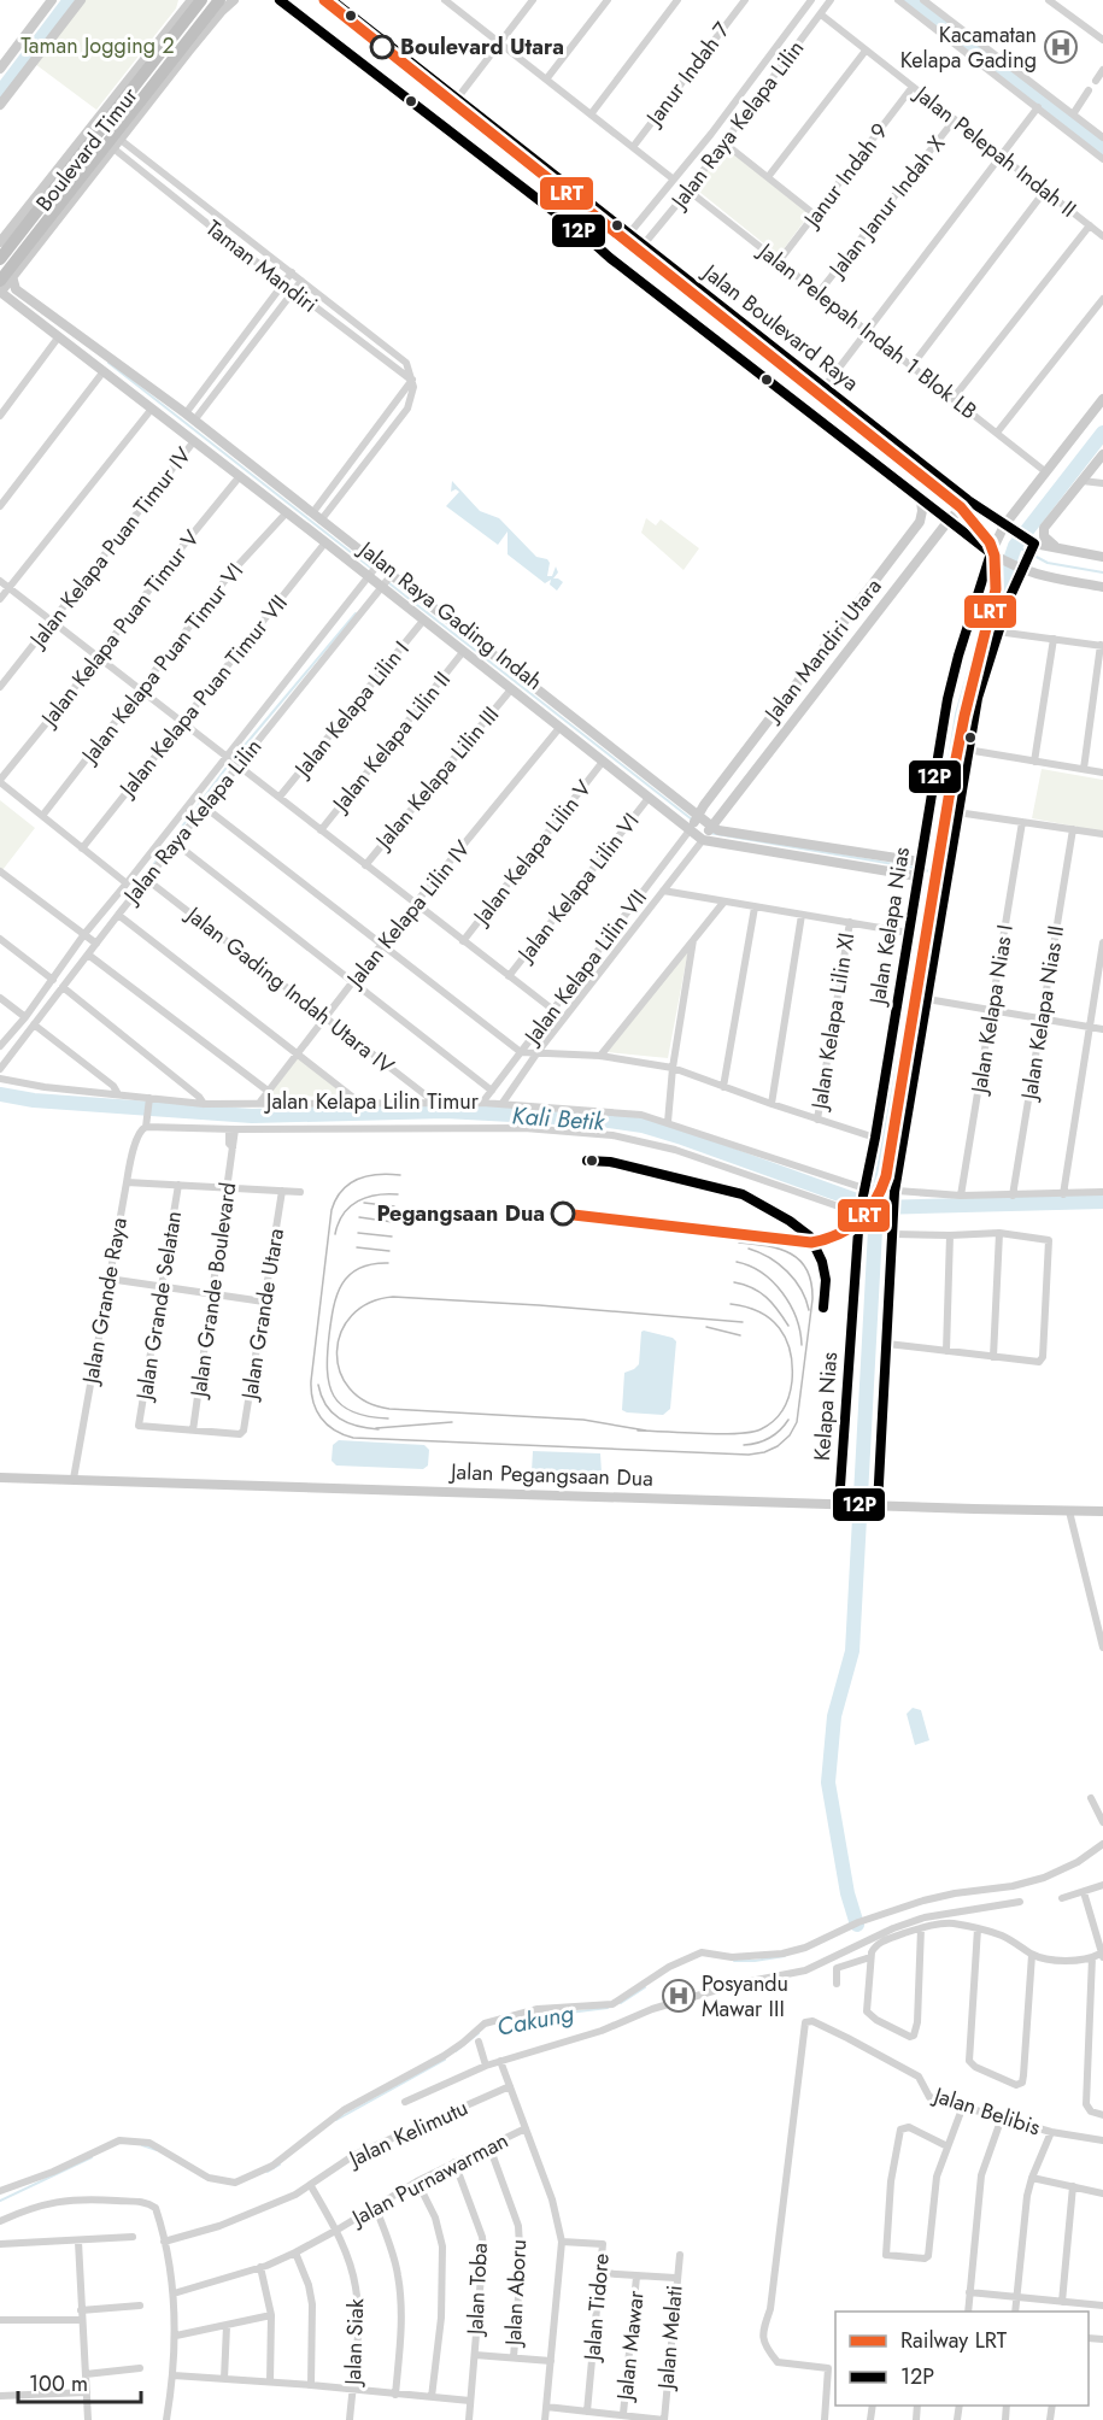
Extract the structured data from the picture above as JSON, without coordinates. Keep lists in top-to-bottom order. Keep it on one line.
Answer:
{"streets":{"street":["Janur Indah 7","Jalan Raya Kelapa Lilin","Boulevard Timur","Jalan Pelepah Indah II","Janur Indah 9","Jalan Janur Indah X","Taman Mandiri","Jalan Boulevard Raya","Jalan Pelepah Indah 1 Blok LB","Jalan Kelapa Puan Timur IV","Jalan Raya Gading Indah","Jalan Kelapa Puan Timur V","Jalan Mandiri Utara","Jalan Kelapa Puan Timur VI","Jalan Kelapa Puan Timur VII","Jalan Kelapa Lilin I","Jalan Kelapa Lilin II","Jalan Kelapa Lilin III","Jalan Kelapa Lilin V","Jalan Kelapa Lilin VI","Jalan Kelapa Lilin IV","Jalan Kelapa Nias","Jalan Kelapa Lilin VII","Jalan Gading Indah Utara IV","Jalan Kelapa Nias I","Jalan Kelapa Nias II","Jalan Kelapa Lilin XI","Jalan Kelapa Lilin Timur","Jalan Grande Boulevard","Jalan Grande Raya","Jalan Grande Selatan","Jalan Grande Utara","Kelapa Nias","Jalan Pegangsaan Dua","Jalan Belibis","Jalan Kelimutu","Jalan Purnawarman","Jalan Toba","Jalan Aboru","Jalan Tidore","Jalan Melati","Jalan Siak","Jalan Mawar"]},"crossings":[["Jalan Raya Kelapa Lilin","Jalan Pelepah Indah II"],["Jalan Raya Kelapa Lilin","Jalan Boulevard Raya"],["Jalan Raya Kelapa Lilin","Jalan Pelepah Indah 1 Blok LB"],["Jalan Raya Kelapa Lilin","Jalan Raya Gading Indah"],["Jalan Raya Kelapa Lilin","Jalan Gading Indah Utara IV"],["Boulevard Timur","Taman Mandiri"],["Boulevard Timur","Jalan Raya Gading Indah"],["Jalan Pelepah Indah II","Janur Indah 9"],["Jalan Pelepah Indah II","Jalan Janur Indah X"],["Janur Indah 9","Jalan Pelepah Indah 1 Blok LB"],["Jalan Janur Indah X","Jalan Pelepah Indah 1 Blok LB"],["Jalan Boulevard Raya","Jalan Mandiri Utara"],["Jalan Boulevard Raya","Jalan Kelapa Nias"],["Jalan Pelepah Indah 1 Blok LB","Jalan Kelapa Nias"],["Jalan Kelapa Puan Timur IV","Jalan Raya Gading Indah"],["Jalan Raya Gading Indah","Jalan Kelapa Puan Timur V"],["Jalan Raya Gading Indah","Jalan Mandiri Utara"],["Jalan Raya Gading Indah","Jalan Kelapa Puan Timur VI"],["Jalan Raya Gading Indah","Jalan Kelapa Puan Timur VII"],["Jalan Raya Gading Indah","Jalan Kelapa Lilin I"],["Jalan Raya Gading Indah","Jalan Kelapa Lilin II"],["Jalan Raya Gading Indah","Jalan Kelapa Lilin III"],["Jalan Raya Gading Indah","Jalan Kelapa Lilin V"],["Jalan Raya Gading Indah","Jalan Kelapa Lilin VI"],["Jalan Raya Gading Indah","Jalan Kelapa Lilin IV"],["Jalan Raya Gading Indah","Jalan Kelapa Nias"],["Jalan Raya Gading Indah","Jalan Kelapa Lilin VII"],["Jalan Mandiri Utara","Jalan Kelapa Lilin VII"],["Jalan Kelapa Lilin IV","Jalan Gading Indah Utara IV"],["Jalan Kelapa Lilin IV","Jalan Kelapa Lilin Timur"],["Jalan Kelapa Nias","Jalan Kelapa Lilin Timur"],["Jalan Kelapa Nias","Kelapa Nias"],["Jalan Kelapa Lilin VII","Jalan Kelapa Lilin Timur"],["Jalan Gading Indah Utara IV","Jalan Kelapa Lilin Timur"],["Jalan Kelapa Nias I","Jalan Kelapa Lilin Timur"],["Jalan Kelapa Nias II","Jalan Kelapa Lilin Timur"],["Jalan Kelapa Lilin Timur","Jalan Grande Raya"],["Jalan Grande Boulevard","Jalan Grande Selatan"],["Jalan Grande Boulevard","Jalan Grande Utara"],["Jalan Grande Raya","Jalan Pegangsaan Dua"],["Jalan Grande Selatan","Jalan Grande Utara"],["Kelapa Nias","Jalan Pegangsaan Dua"],["Jalan Kelimutu","Jalan Siak"],["Jalan Purnawarman","Jalan Toba"],["Jalan Purnawarman","Jalan Aboru"],["Jalan Purnawarman","Jalan Siak"]],"water":["Kali Betik","Cakung"],"parks":["Taman Jogging 2"],"places":{"other":["Boulevard Utara","Pegangsaan Dua"],"hospital":["Kacamatan Kelapa Gading","Posyandu Mawar III"]},"lines":["rail line LRT","transit line 12P"],"legend":["Railway LRT","12P"],"scale_bar":"100 m"}
